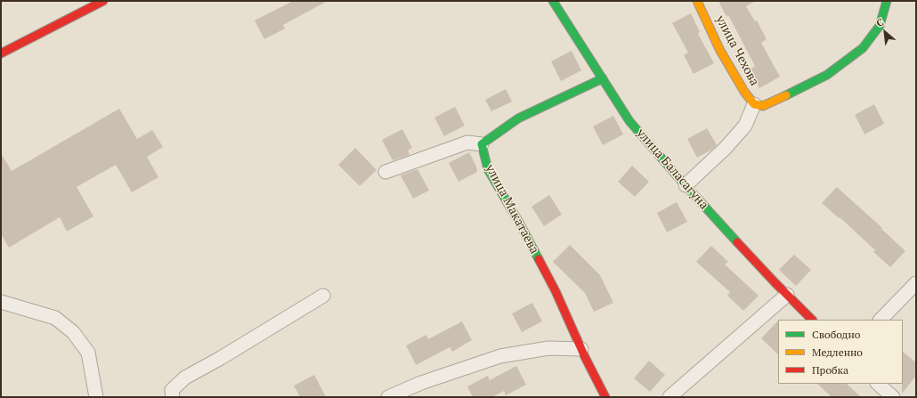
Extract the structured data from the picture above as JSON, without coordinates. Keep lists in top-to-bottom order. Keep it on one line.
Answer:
{"streets":{"street":["улица Чехова","улица Баласагуна","улица Макатаева"]},"legend":["Свободно","Медленно","Пробка"],"north":"top left"}
